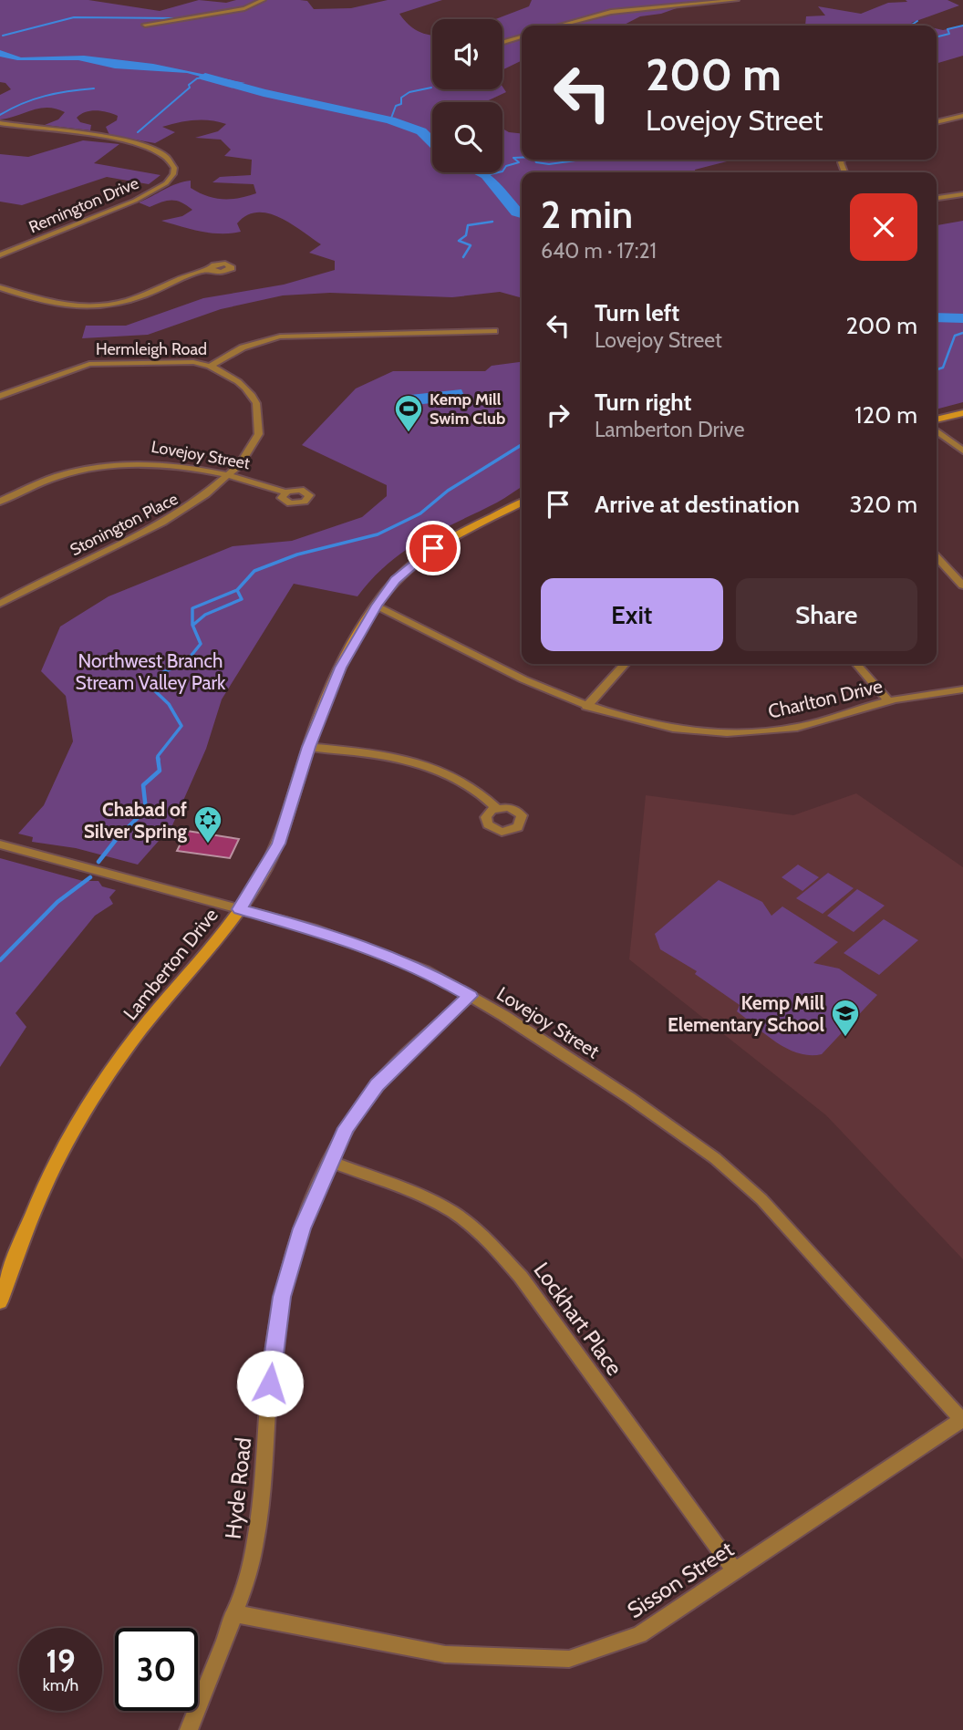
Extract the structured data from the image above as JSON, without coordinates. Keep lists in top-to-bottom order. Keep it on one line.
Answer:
{"streets":{"street":["Remington Drive","Hermleigh Road","Lovejoy Street","Stonington Place","Charlton Drive","Lamberton Drive","Lockhart Place","Hyde Road","Sisson Street"]},"crossings":[["Hermleigh Road","Stonington Place"],["Lovejoy Street","Stonington Place"],["Lovejoy Street","Lamberton Drive"],["Lovejoy Street","Hyde Road"],["Lovejoy Street","Sisson Street"],["Charlton Drive","Lamberton Drive"],["Lockhart Place","Hyde Road"],["Lockhart Place","Sisson Street"],["Hyde Road","Sisson Street"]],"parks":["Northwest Branch Stream Valley Park"],"places":{"sports":["Kemp Mill Swim Club"],"synagogue":["Chabad of Silver Spring"],"school or university":["Kemp Mill Elementary School"]},"page":{"turn":["200 m","Lovejoy Street"],"heading":["2 min","640 m · 17:21"],"list":[{"name":"Turn left","note":"Lovejoy Street","value":"200 m"},{"name":"Turn right","note":"Lamberton Drive","value":"120 m"},{"name":"Arrive at destination","value":"320 m"}],"buttons":["Exit","Share"],"speed":"19 km/h","limit":"30"}}
